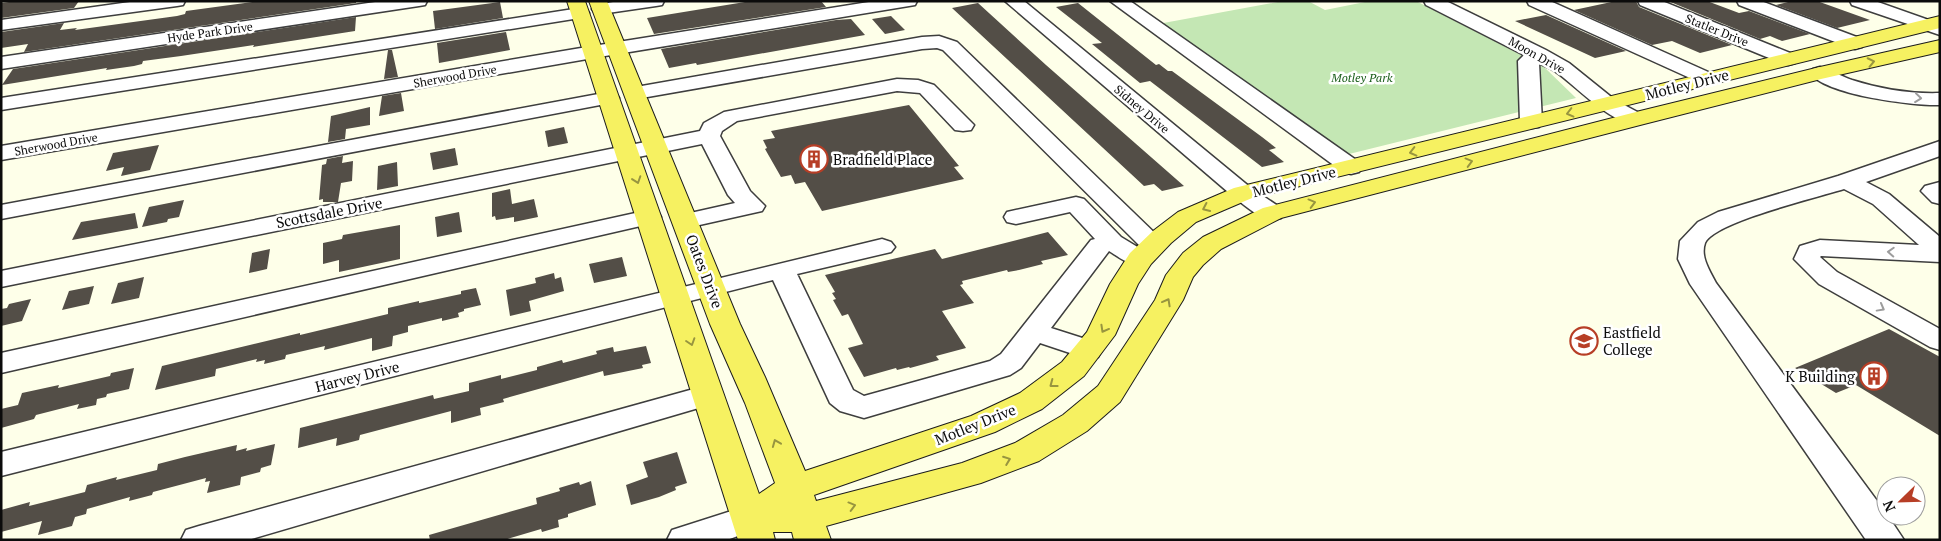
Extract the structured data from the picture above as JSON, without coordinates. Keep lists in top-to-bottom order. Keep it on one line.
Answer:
{"streets":{"main road":["Motley Drive","Oates Drive"],"street":["Statler Drive","Hyde Park Drive","Moon Drive","Sherwood Drive","Sidney Drive","Scottsdale Drive","Harvey Drive"]},"crossings":[["Statler Drive","Motley Drive"],["Moon Drive","Motley Drive"],["Sherwood Drive","Oates Drive"],["Motley Drive","Sidney Drive"],["Motley Drive","Oates Drive"],["Scottsdale Drive","Oates Drive"],["Oates Drive","Harvey Drive"]],"parks":["Motley Park"],"places":{"building":["Bradfield Place","K Building"],"school or university":["Eastfield College"]},"north":"bottom left"}
